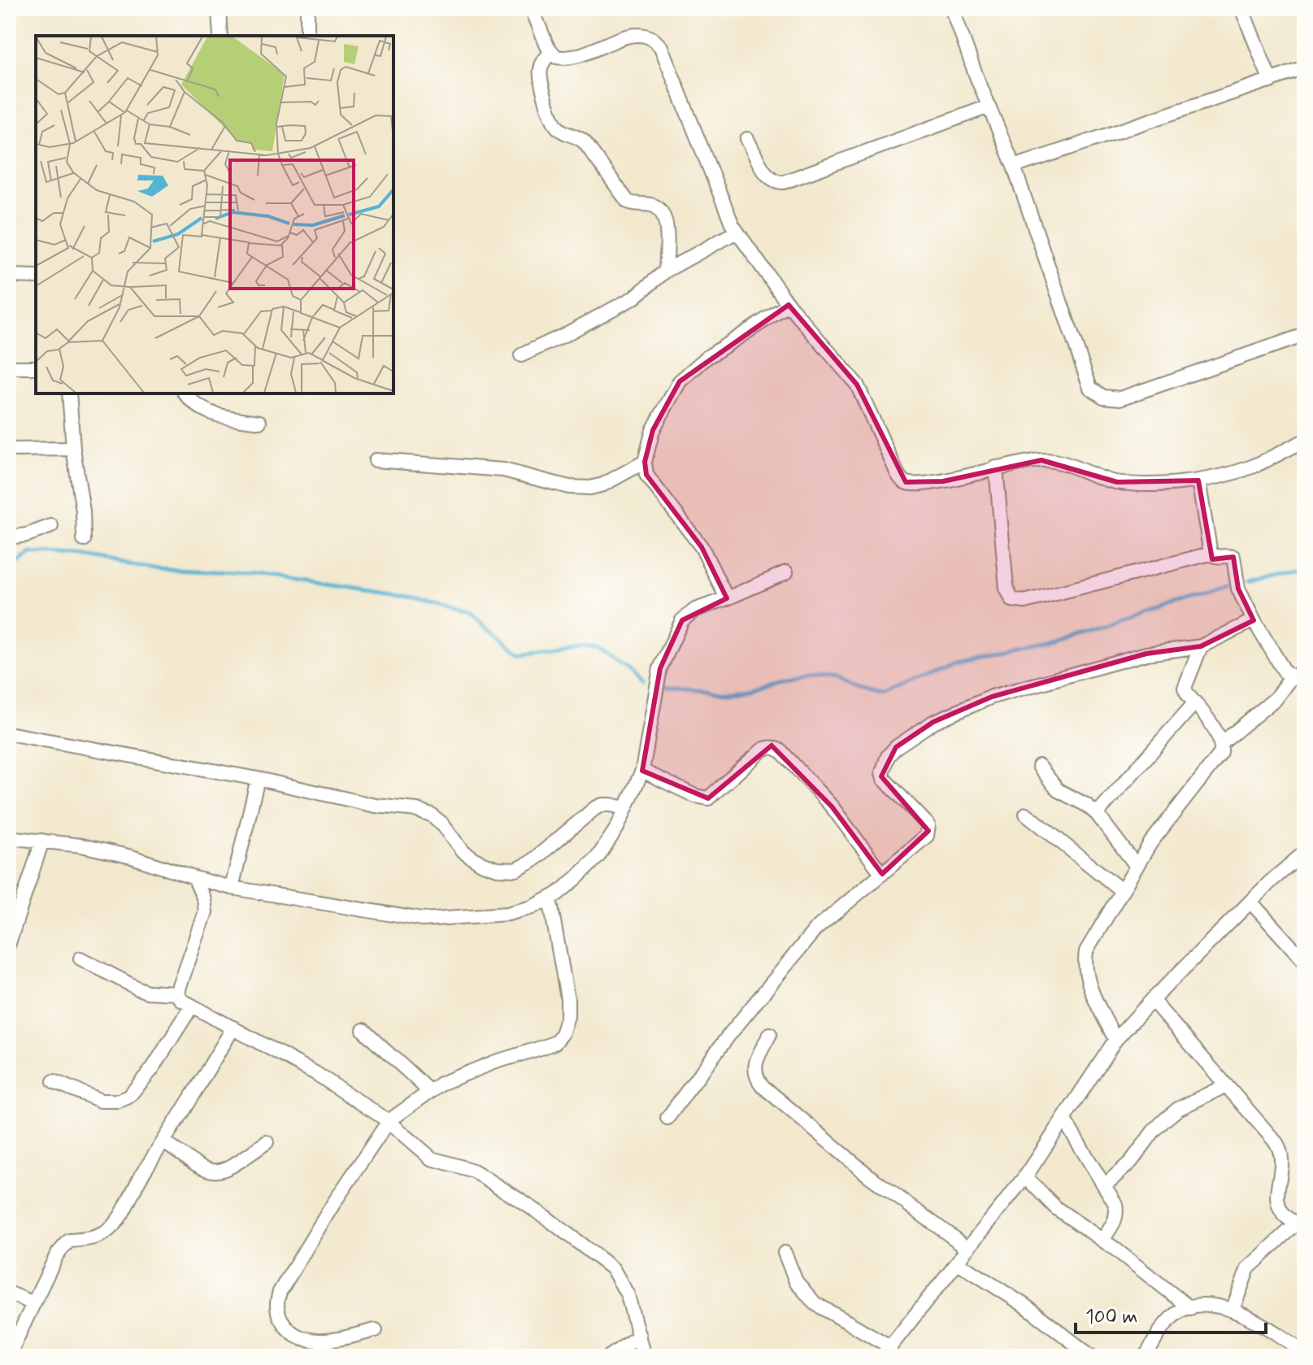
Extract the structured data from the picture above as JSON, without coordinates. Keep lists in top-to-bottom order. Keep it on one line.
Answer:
{"scale_bar":"100 m"}
